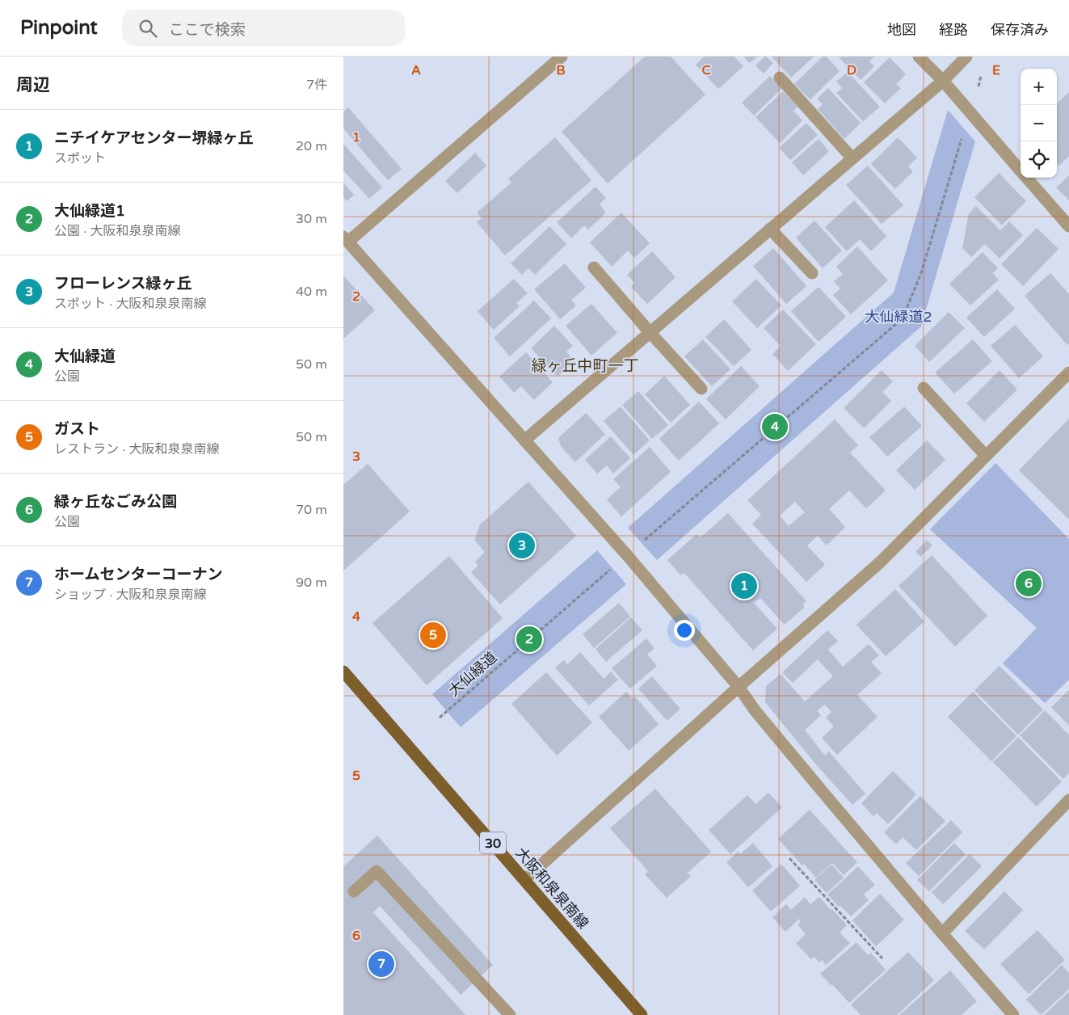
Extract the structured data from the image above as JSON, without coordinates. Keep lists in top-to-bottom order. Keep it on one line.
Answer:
{"streets":{"main road":["30","大阪和泉泉南線"],"path":["大仙緑道"]},"districts":["緑ヶ丘中町一丁"],"parks":["大仙緑道2"],"page":{"header":"Pinpoint","search":"ここで検索","nav":["地図","経路","保存済み"],"heading":["周辺","7件"],"map_buttons":["+","−"],"list":[{"mark":"1","name":"ニチイケアセンター堺緑ヶ丘","note":"スポット","value":"20 m"},{"mark":"2","name":"大仙緑道1","note":"公園 · 大阪和泉泉南線","value":"30 m"},{"mark":"3","name":"フローレンス緑ヶ丘","note":"スポット · 大阪和泉泉南線","value":"40 m"},{"mark":"4","name":"大仙緑道","note":"公園","value":"50 m"},{"mark":"5","name":"ガスト","note":"レストラン · 大阪和泉泉南線","value":"50 m"},{"mark":"6","name":"緑ヶ丘なごみ公園","note":"公園","value":"70 m"},{"mark":"7","name":"ホームセンターコーナン","note":"ショップ · 大阪和泉泉南線","value":"90 m"}],"pins":["4","3","6","1","5","2","7"]},"grid":{"columns":["A","B","C","D","E"],"rows":["1","2","3","4","5","6"]}}
